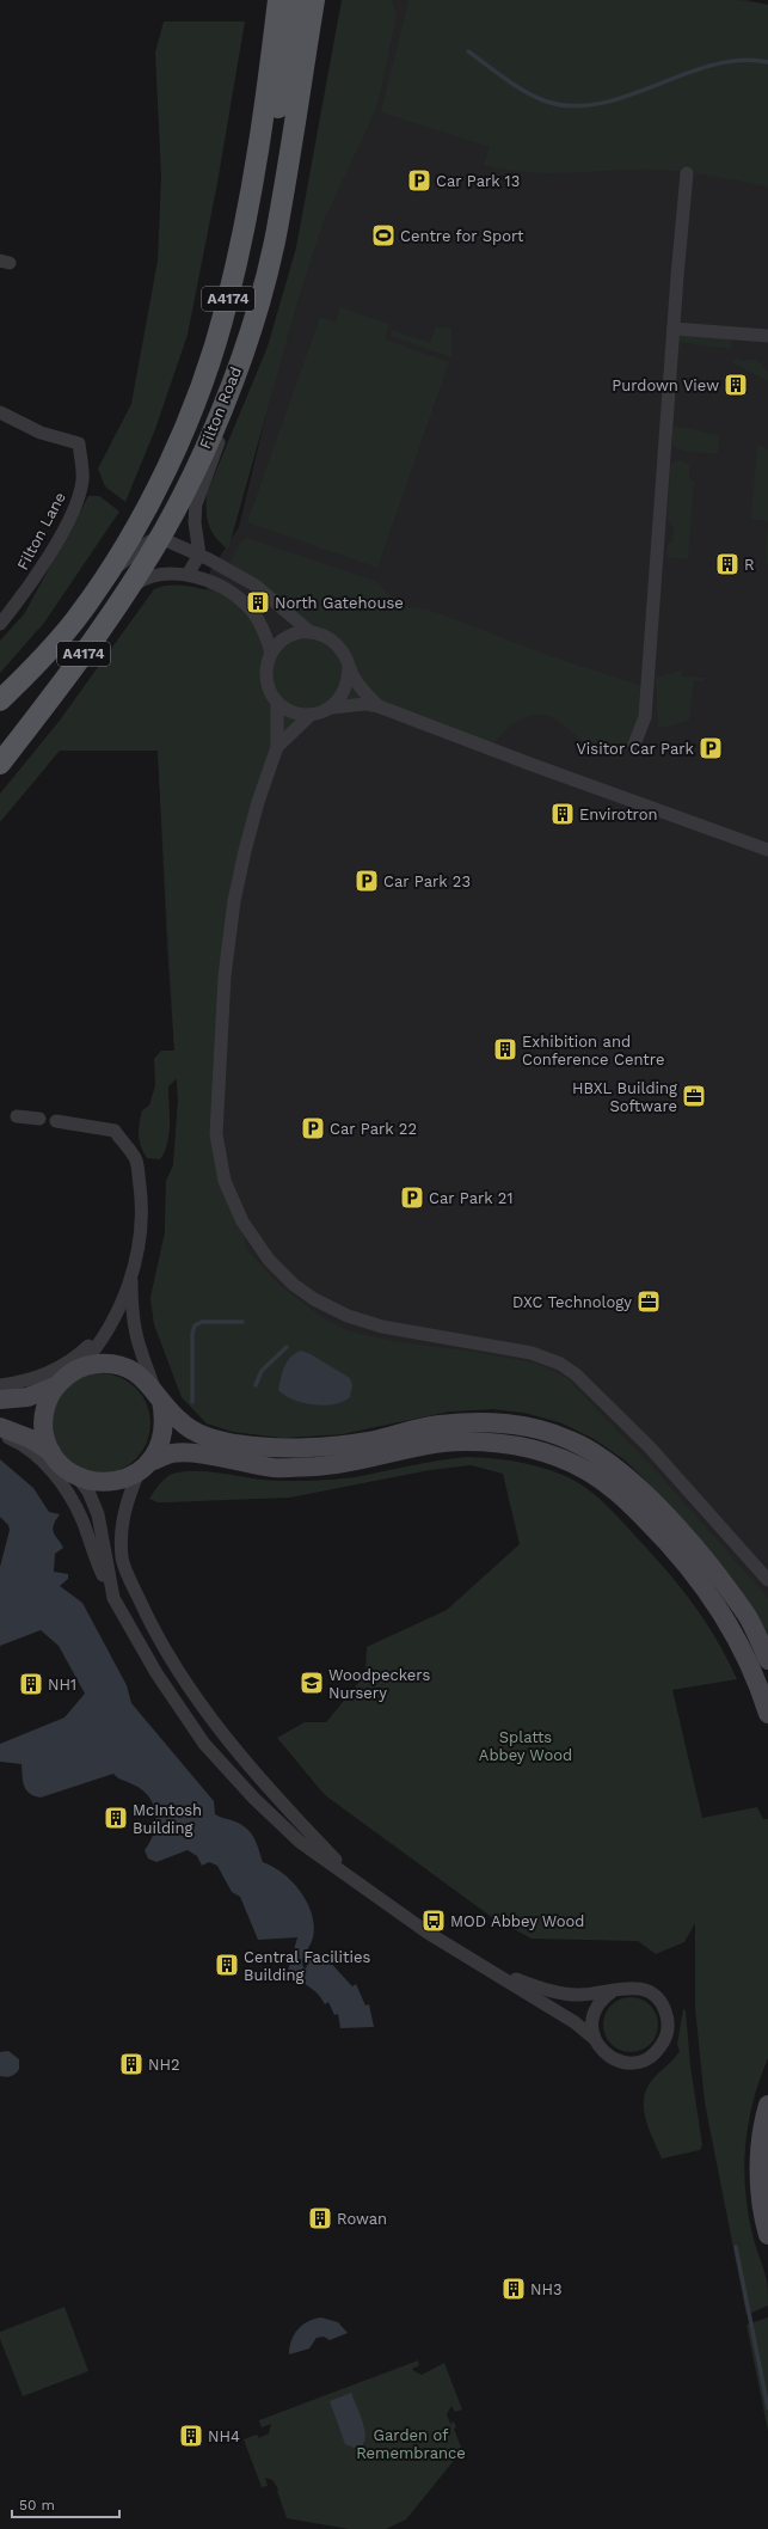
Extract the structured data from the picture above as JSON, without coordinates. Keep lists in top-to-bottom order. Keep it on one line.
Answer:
{"streets":{"main road":["A4174","Filton Road"],"street":["Filton Lane"]},"parks":["Splatts Abbey Wood","Garden of Remembrance"],"places":{"parking":["Car Park 13","Visitor Car Park","Car Park 23","Car Park 22","Car Park 21"],"sports":["Centre for Sport"],"building":["Purdown View","R","North Gatehouse","Envirotron","Exhibition and Conference Centre","NH1","McIntosh Building","Central Facilities Building","NH2","Rowan","NH3","NH4"],"office":["HBXL Building Software","DXC Technology"],"school or university":["Woodpeckers Nursery"],"bus stop":["MOD Abbey Wood"]},"scale_bar":"50 m"}
